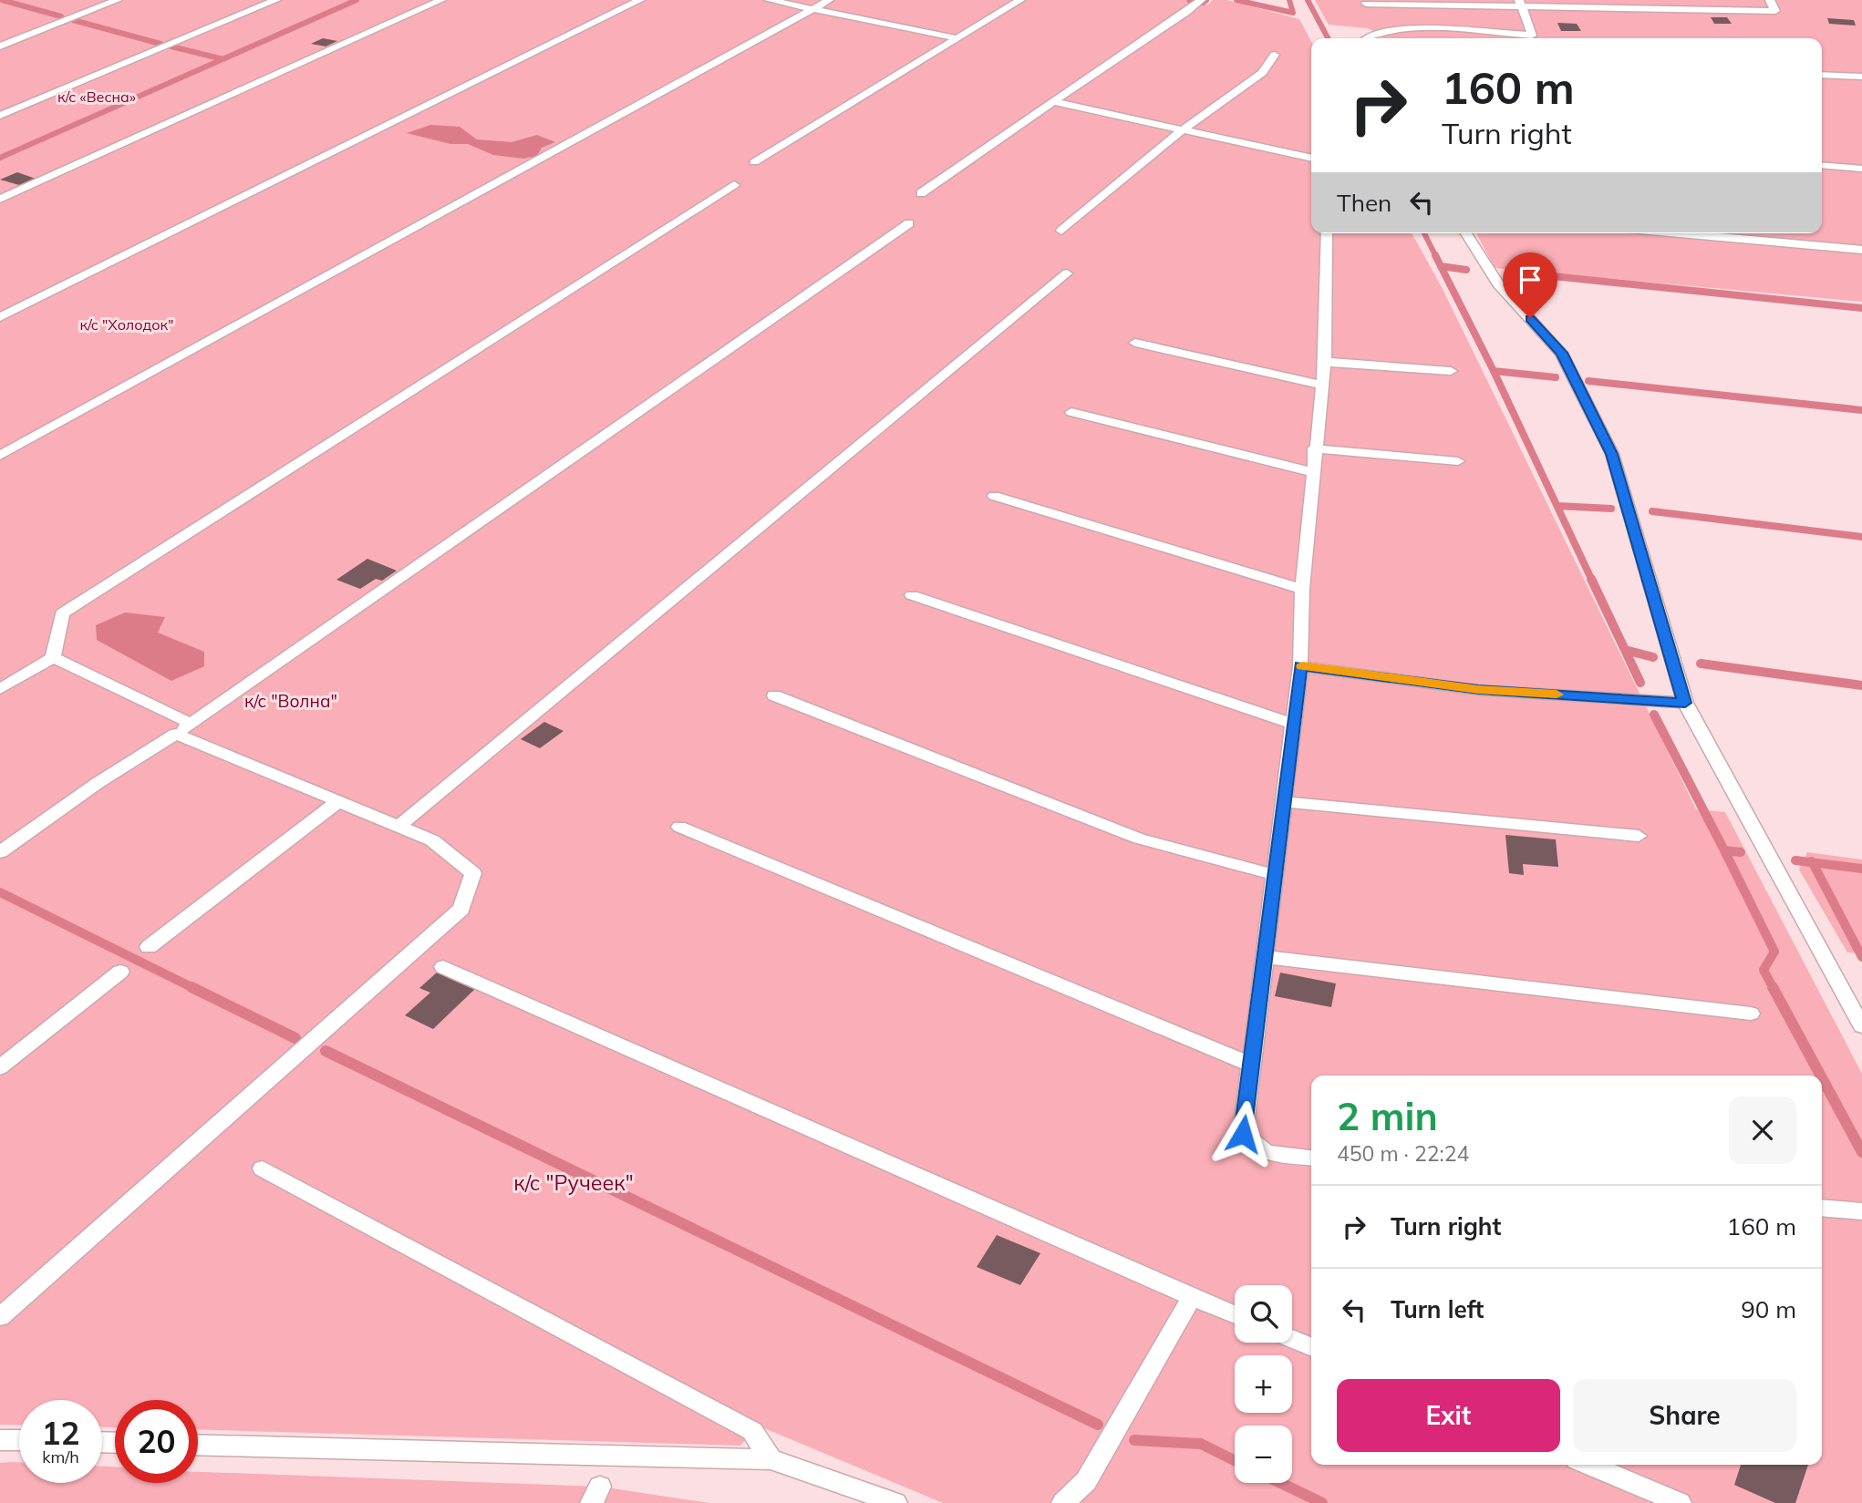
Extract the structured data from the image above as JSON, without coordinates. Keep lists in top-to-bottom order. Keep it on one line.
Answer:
{"parks":["к/с «Весна»","к/с \"Холодок\"","к/с \"Волна\"","к/с \"Ручеек\""],"page":{"turn":["160 m","Turn right"],"then":"Then","heading":["2 min","450 m · 22:24"],"list":[{"name":"Turn right","value":"160 m"},{"name":"Turn left","value":"90 m"}],"map_buttons":["+","−"],"buttons":["Exit","Share"],"speed":"12 km/h","limit":"20"}}
